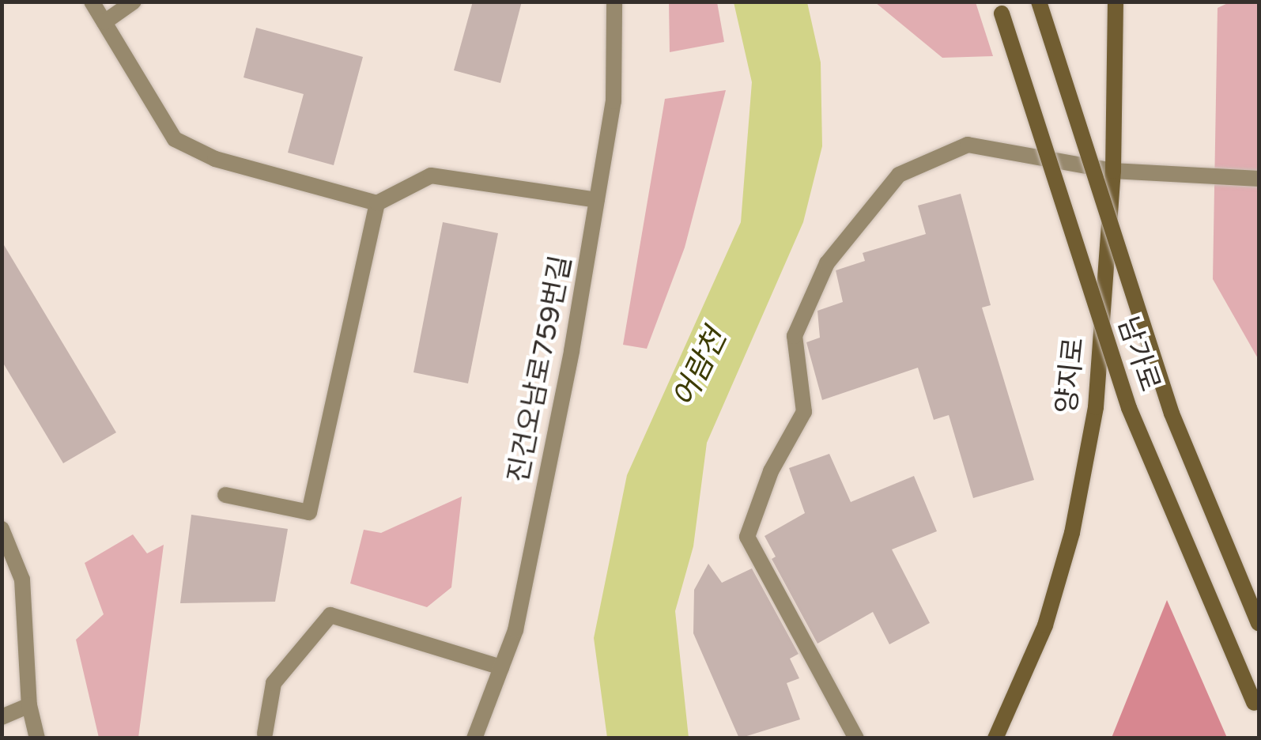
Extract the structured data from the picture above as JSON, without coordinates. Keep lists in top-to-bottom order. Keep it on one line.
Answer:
{"streets":{"main road":["남가로","양지로"],"street":["진건오남로759번길"]},"water":["어람천"]}
